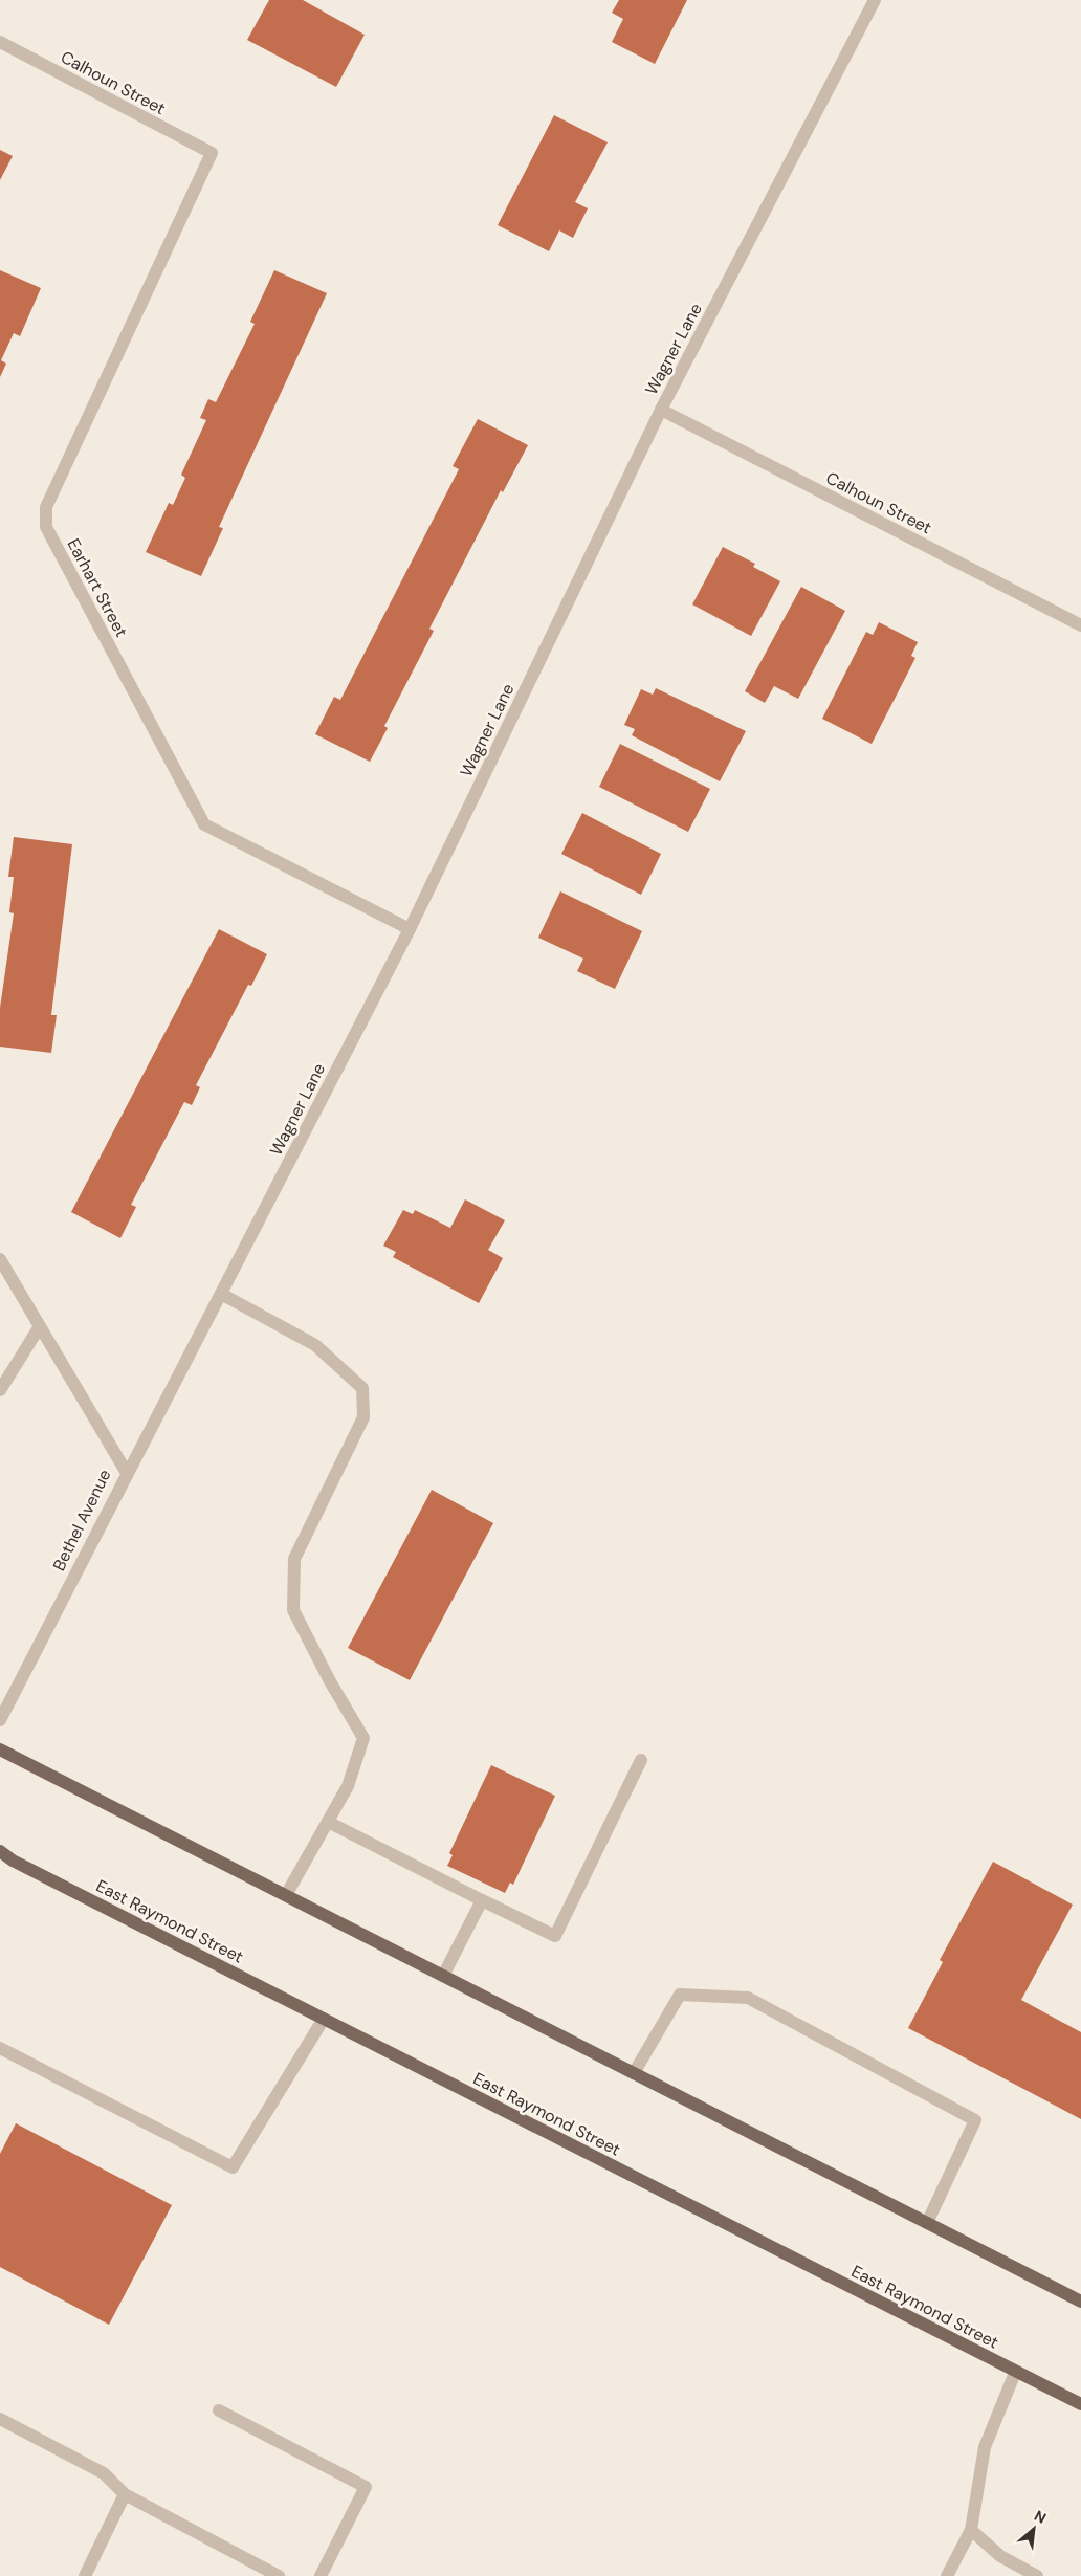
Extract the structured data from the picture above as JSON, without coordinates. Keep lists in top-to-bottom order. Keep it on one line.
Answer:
{"streets":{"main road":["East Raymond Street"],"street":["Calhoun Street","Wagner Lane","Earhart Street","Bethel Avenue"]},"crossings":[["Calhoun Street","Wagner Lane"],["Calhoun Street","Earhart Street"],["Wagner Lane","Earhart Street"],["Wagner Lane","Bethel Avenue"]],"north":"top right"}
